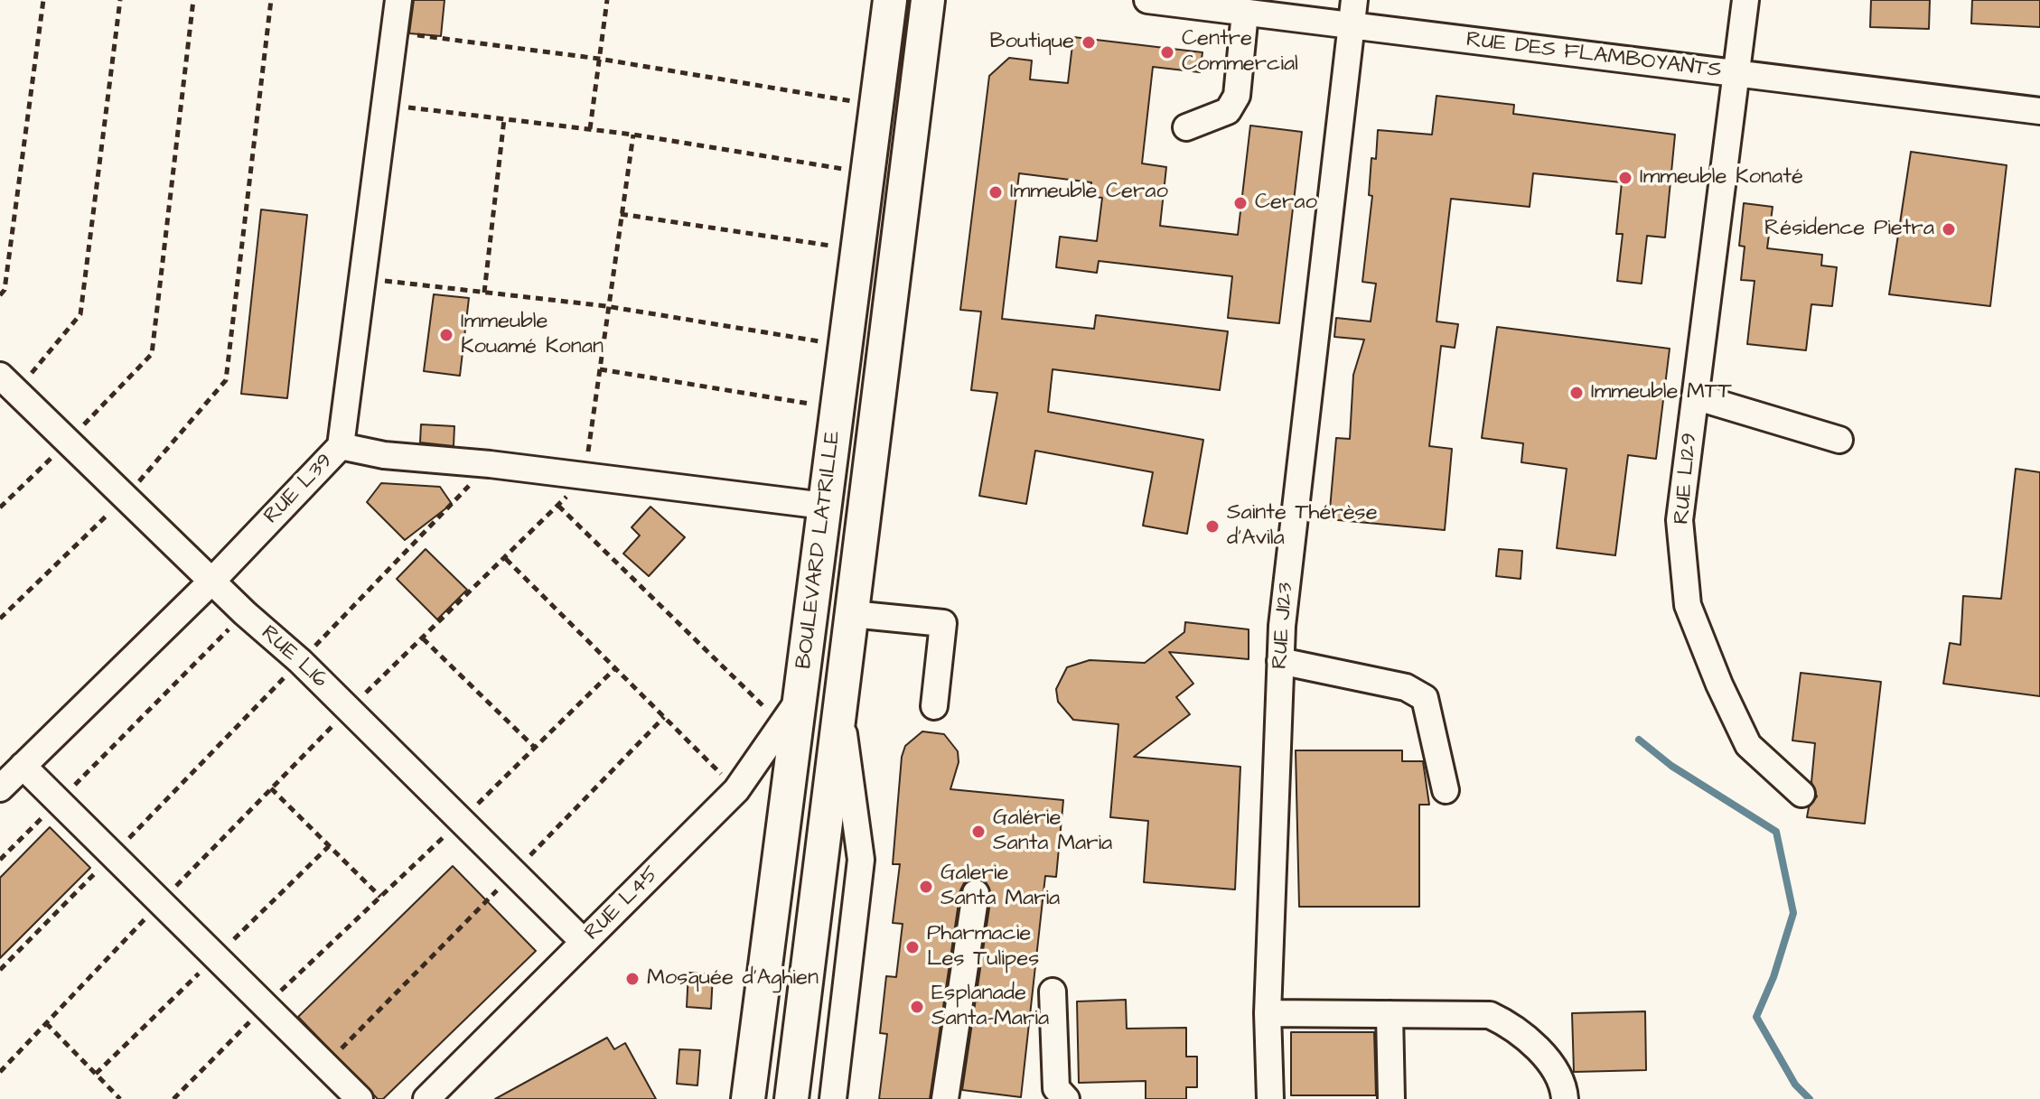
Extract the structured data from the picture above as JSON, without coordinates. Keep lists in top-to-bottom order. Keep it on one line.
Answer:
{"streets":{"main road":["BOULEVARD LATRILLE"],"street":["RUE DES FLAMBOYANTS","RUE L129","RUE L39","RUE J123","RUE L16","RUE L45"]},"crossings":[["RUE DES FLAMBOYANTS","RUE L129"],["RUE DES FLAMBOYANTS","RUE J123"],["RUE L39","RUE L16"],["BOULEVARD LATRILLE","RUE L45"],["RUE L16","RUE L45"]],"places":["Boutique","Centre Commercial","Immeuble Konaté","Immeuble Cerao","Cerao","Résidence Pietra","Immeuble Kouamé Konan","Immeuble MTT","Sainte Thérèse d’Avila","Galérie Santa Maria","Galerie Santa Maria","Pharmacie Les Tulipes","Mosquée d'Aghien","Esplanade Santa-Maria"]}
